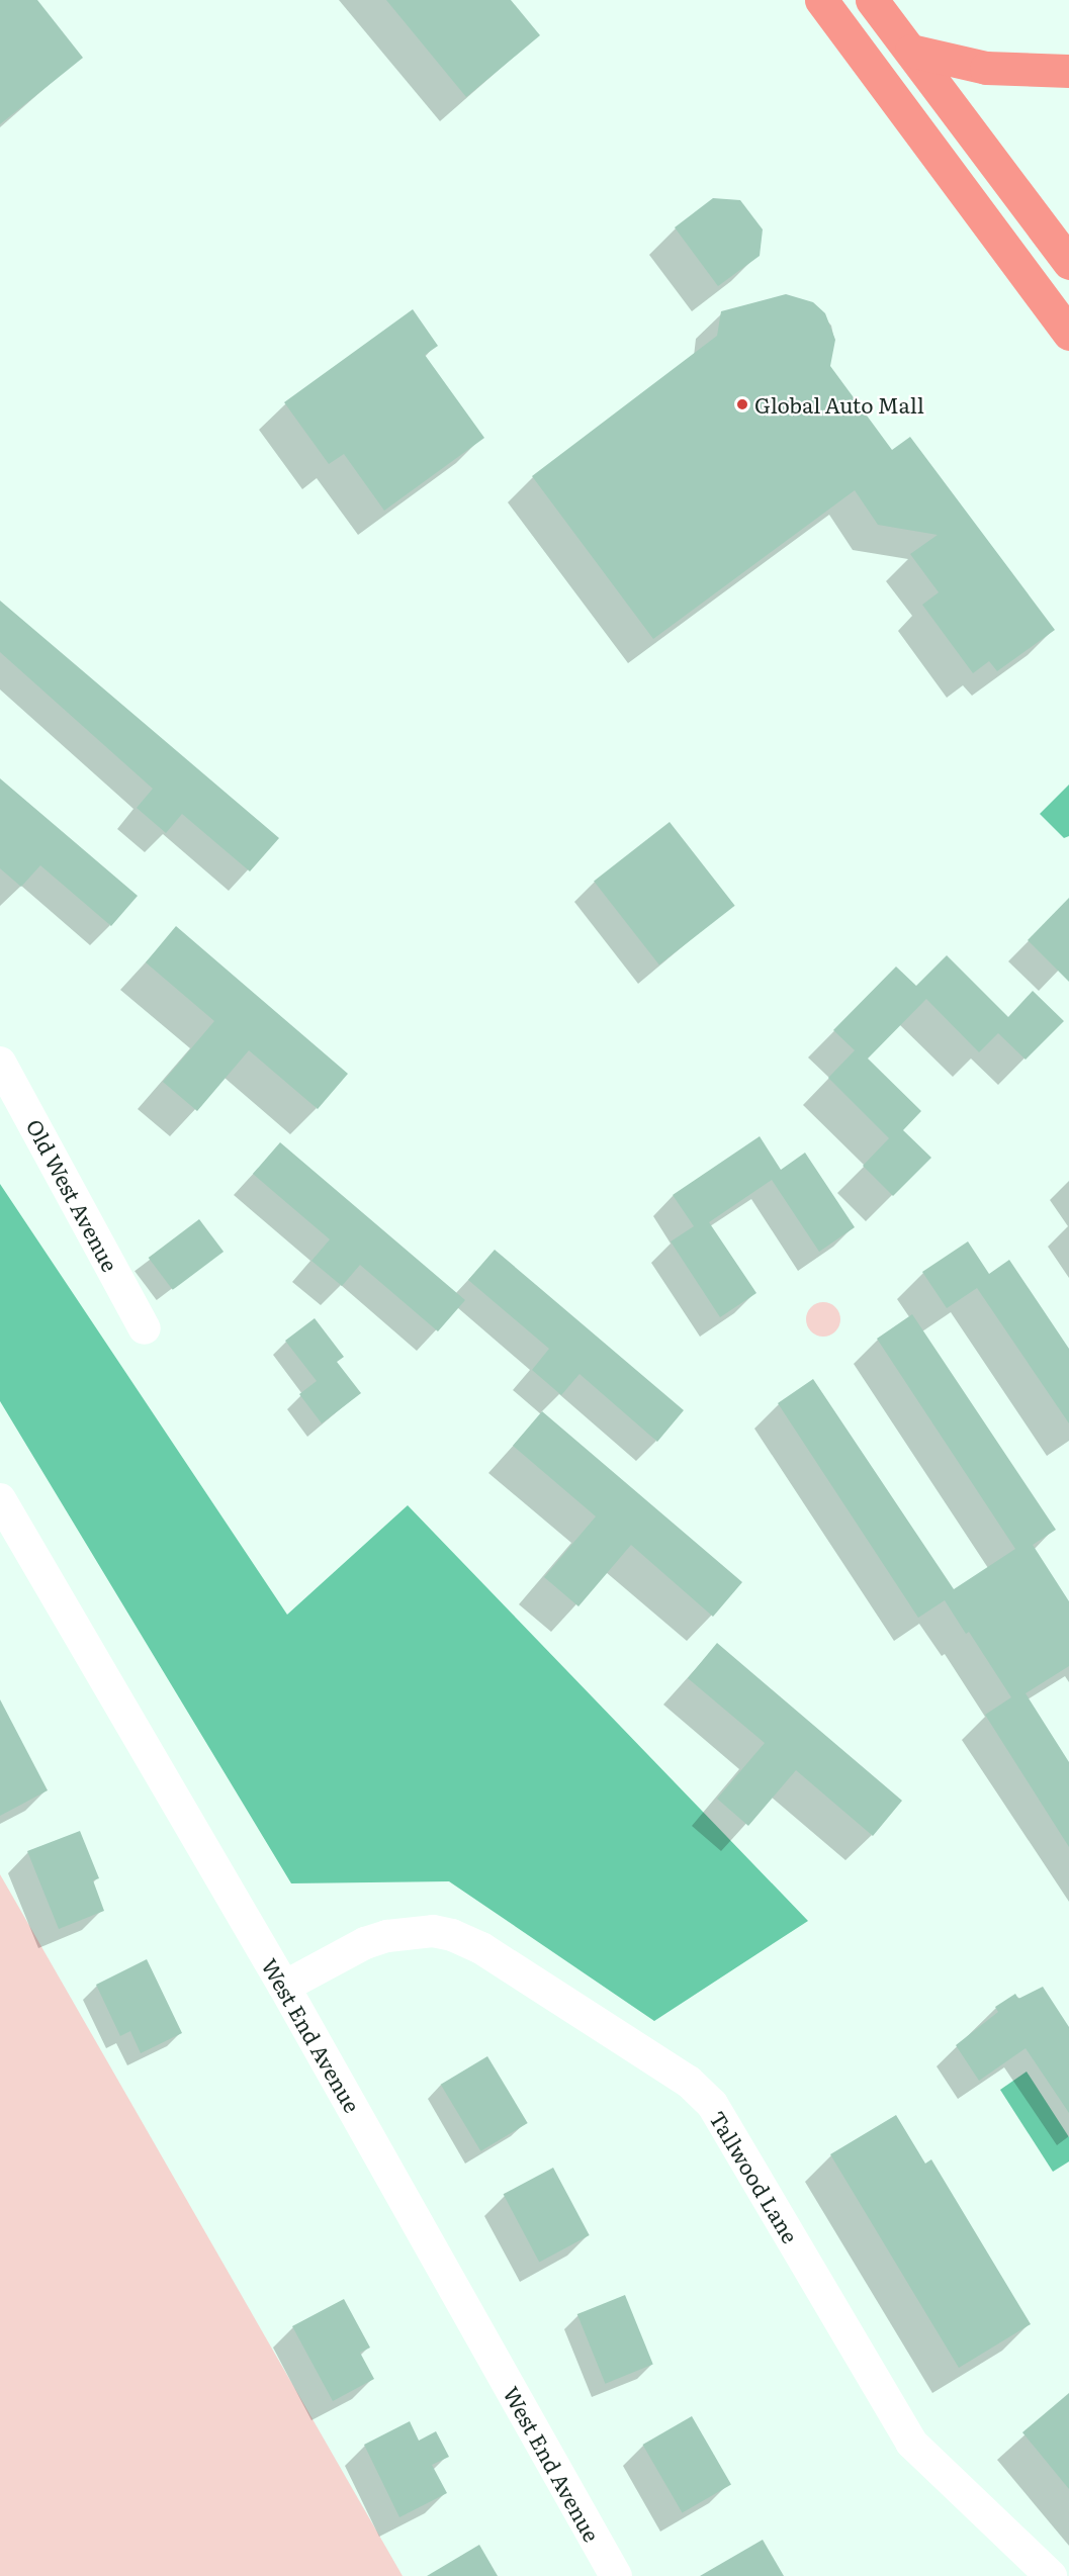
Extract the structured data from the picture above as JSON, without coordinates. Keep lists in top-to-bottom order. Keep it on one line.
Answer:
{"streets":{"street":["Old West Avenue","West End Avenue","Tallwood Lane"]},"crossings":[["West End Avenue","Tallwood Lane"]],"places":["Global Auto Mall"]}
